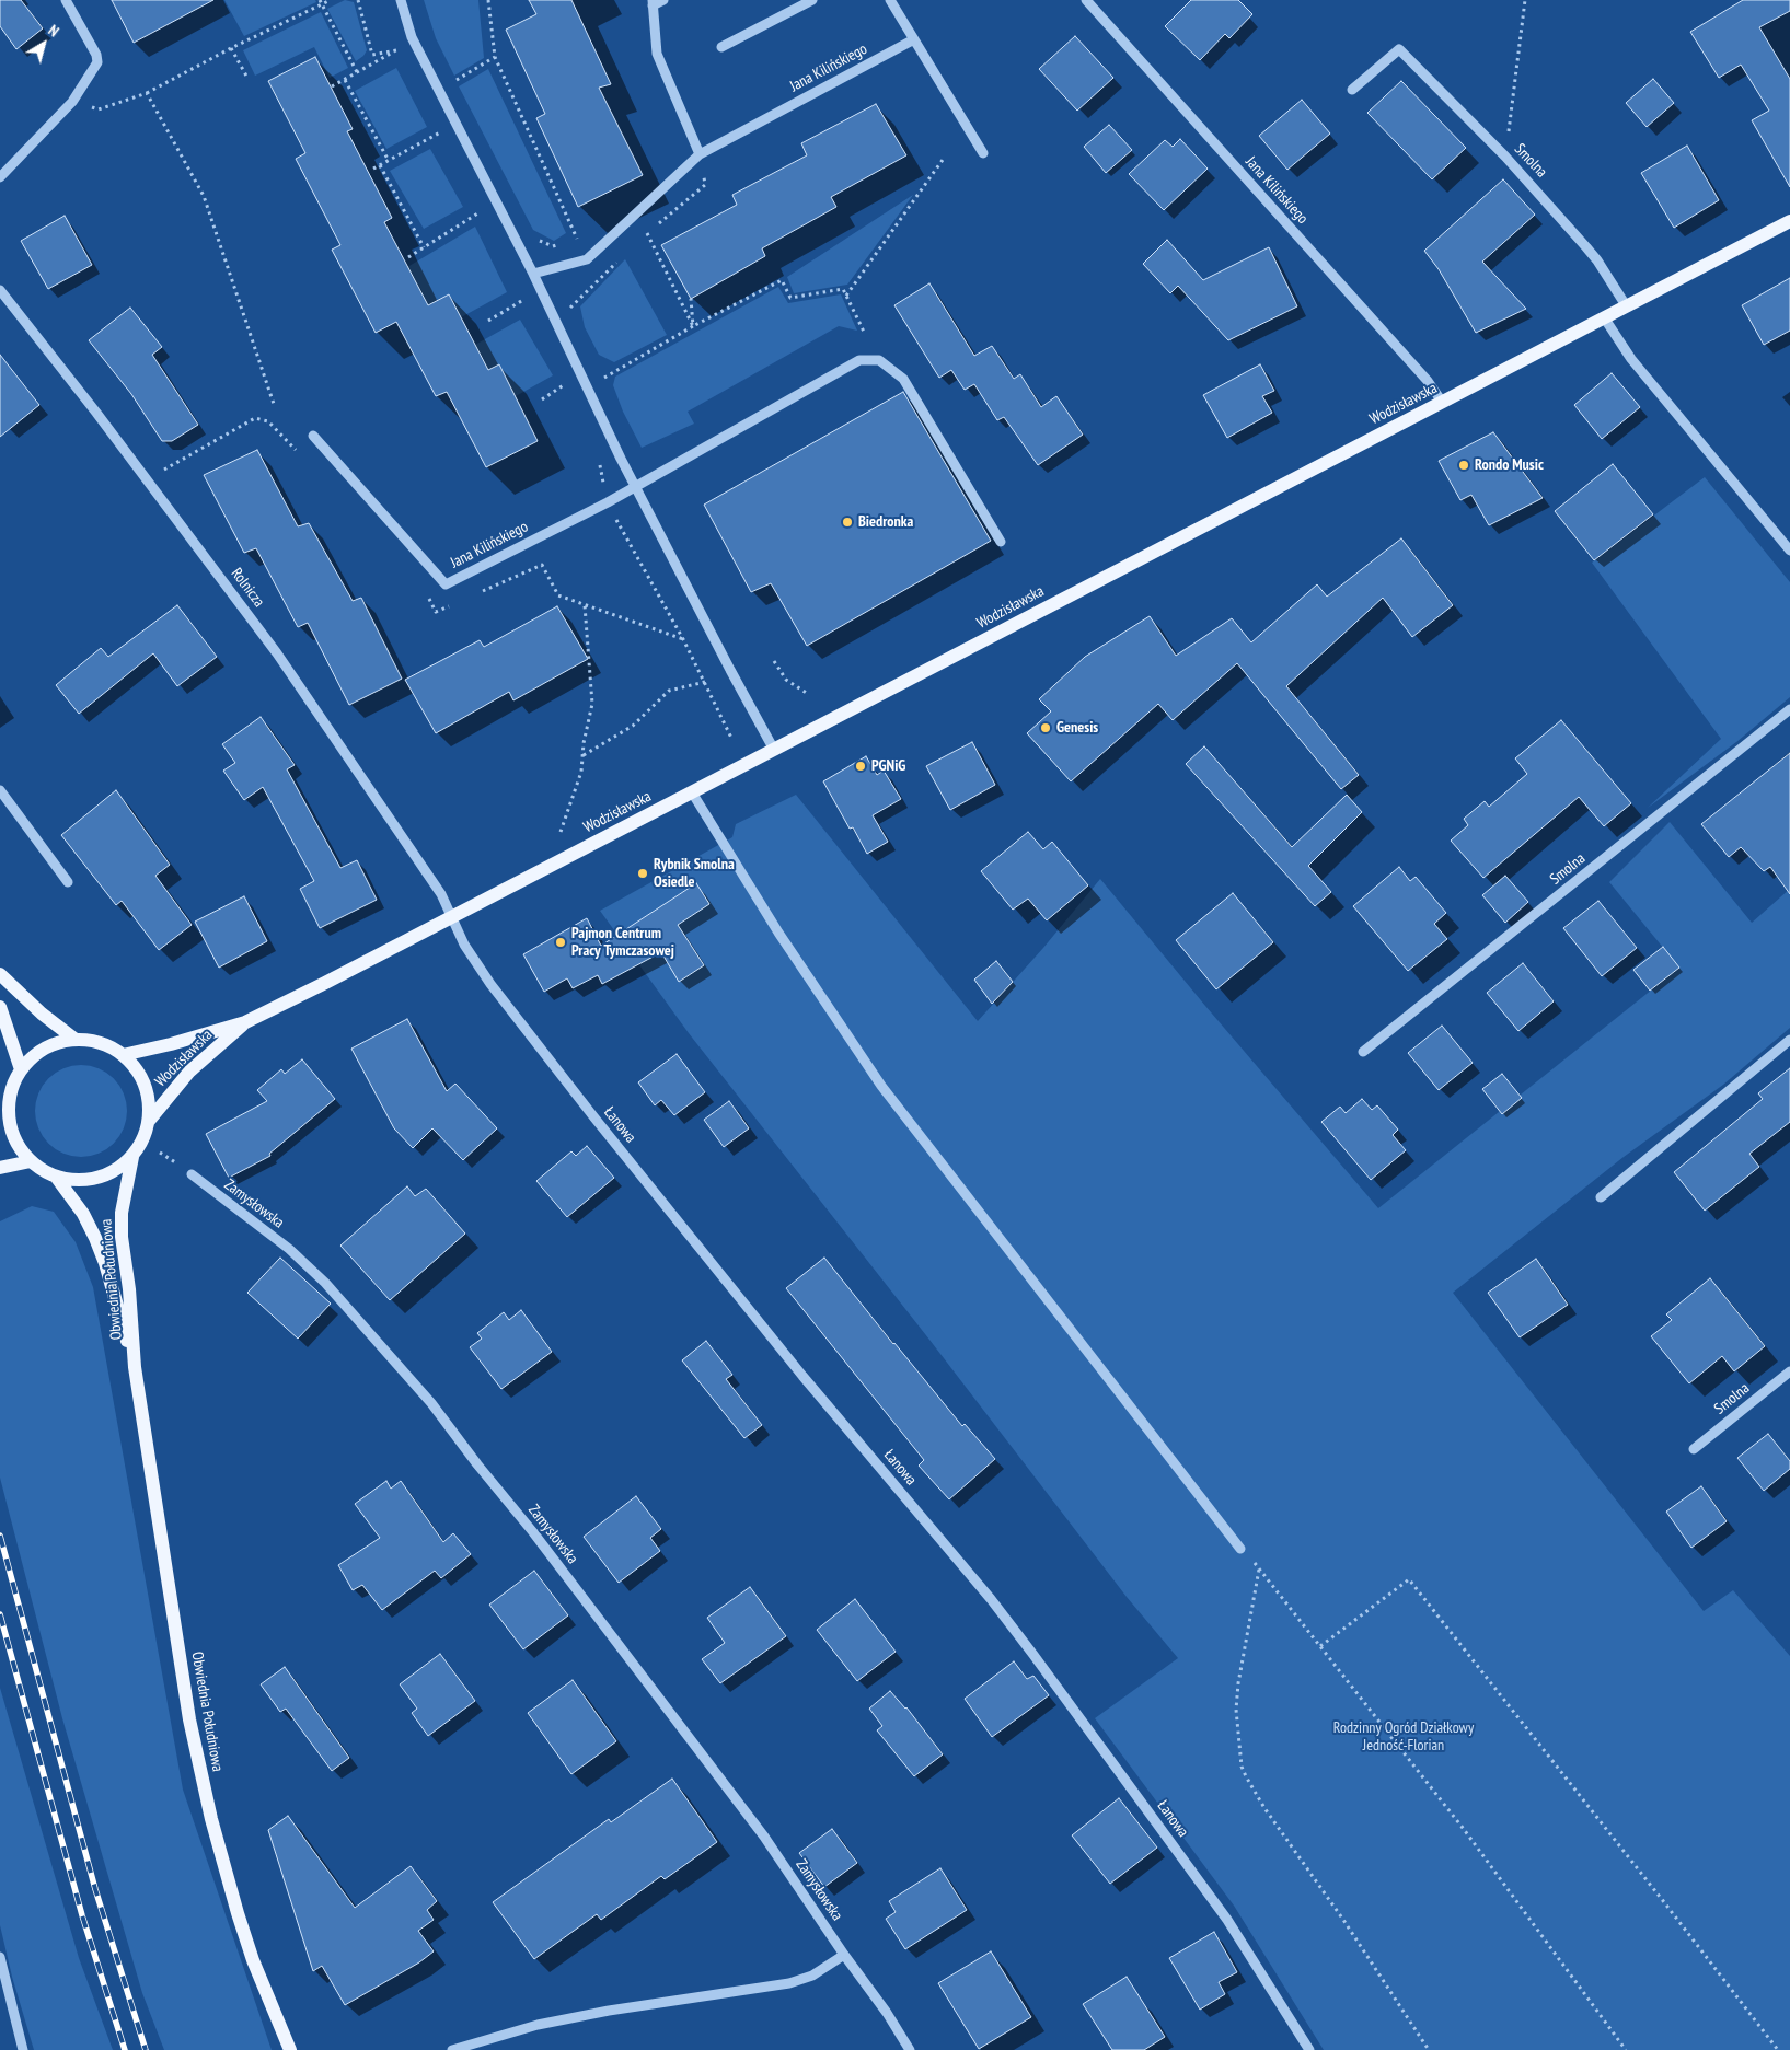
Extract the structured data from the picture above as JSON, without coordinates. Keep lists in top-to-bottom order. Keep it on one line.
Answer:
{"streets":{"main road":["Wodzisławska","Obwiednia Południowa"],"street":["Jana Kilińskiego","Smolna","Rolnicza","Łanowa","Zamysłowska"]},"crossings":[["Jana Kilińskiego","Wodzisławska"],["Smolna","Wodzisławska"],["Wodzisławska","Rolnicza"],["Wodzisławska","Łanowa"],["Wodzisławska","Obwiednia Południowa"],["Rolnicza","Łanowa"]],"parks":["Rodzinny Ogród Działkowy Jedność-Florian"],"places":["Rondo Music","Biedronka","Genesis","PGNiG","Rybnik Smolna Osiedle","Pajmon Centrum Pracy Tymczasowej"],"north":"top right"}
